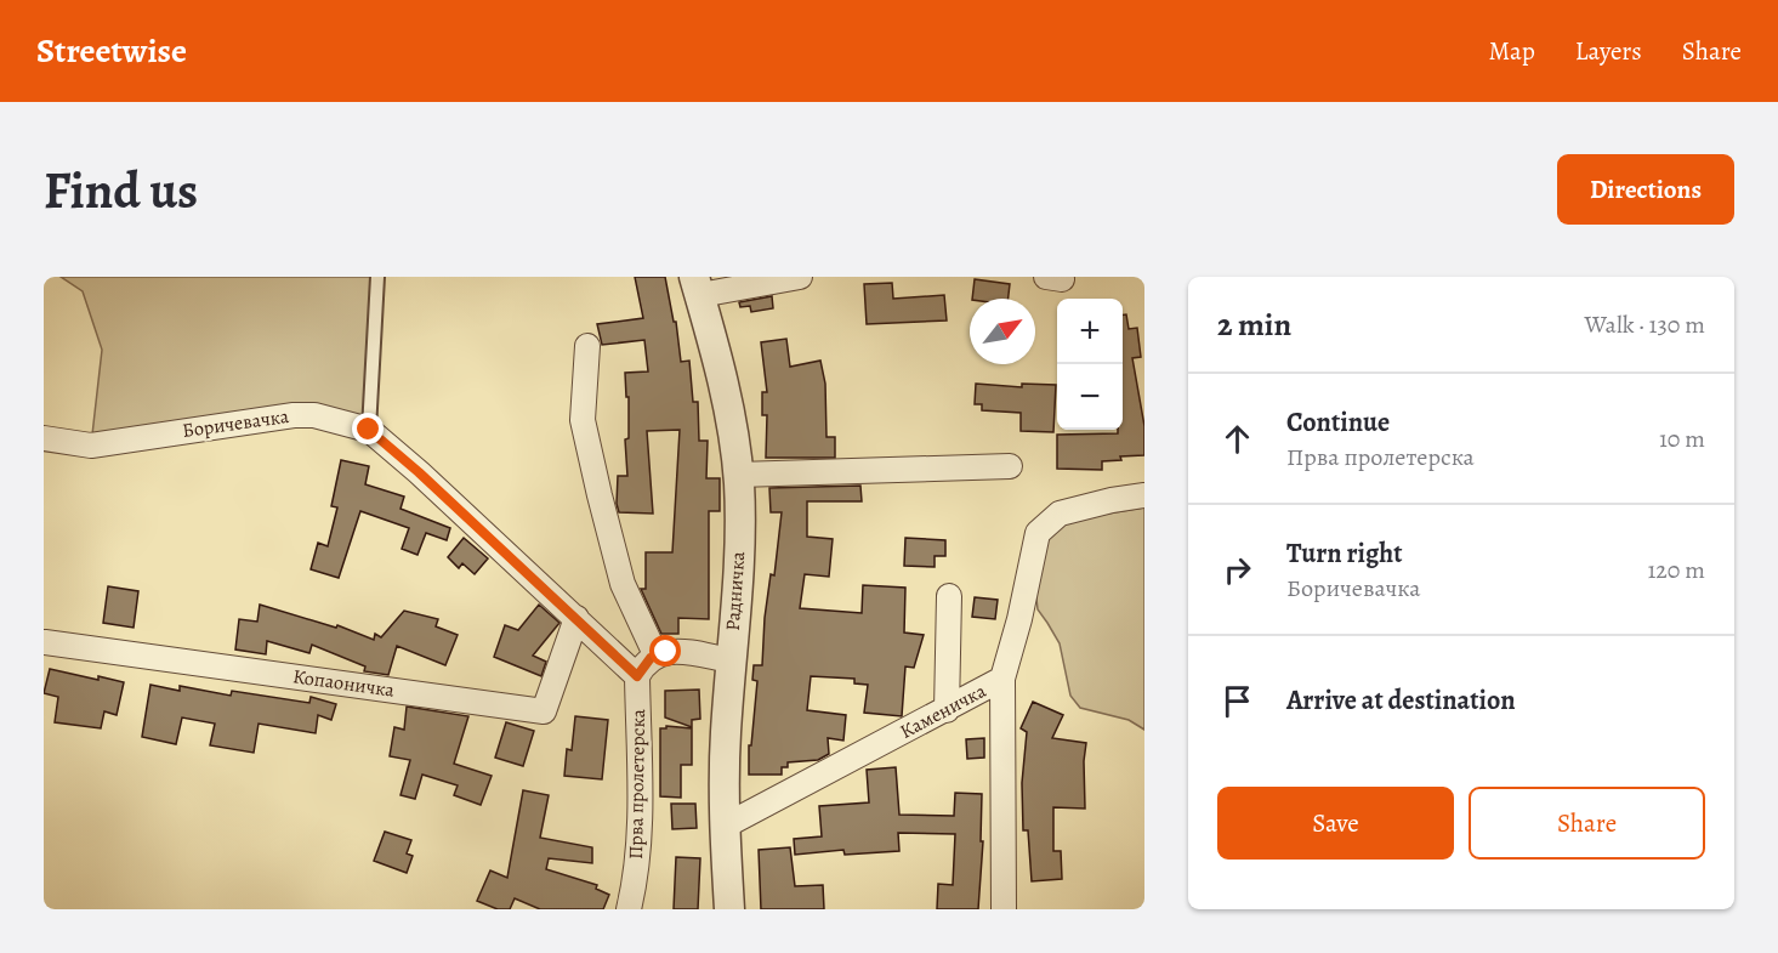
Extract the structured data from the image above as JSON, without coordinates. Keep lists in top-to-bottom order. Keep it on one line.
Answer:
{"streets":{"street":["Боричевачка","Радничка","Копаоничка","Каменичка","Прва пролетерска"]},"crossings":[["Боричевачка","Копаоничка"],["Боричевачка","Прва пролетерска"],["Радничка","Каменичка"]],"north":"top right","page":{"header":"Streetwise","nav":["Map","Layers","Share"],"buttons":["Directions",["Save","Share"]],"title":"Find us","heading":["2 min","Walk · 130 m"],"map_buttons":["+","−"],"list":[["Continue","Прва пролетерска","10 m"],["Turn right","Боричевачка","120 m"],"Arrive at destination"]}}
